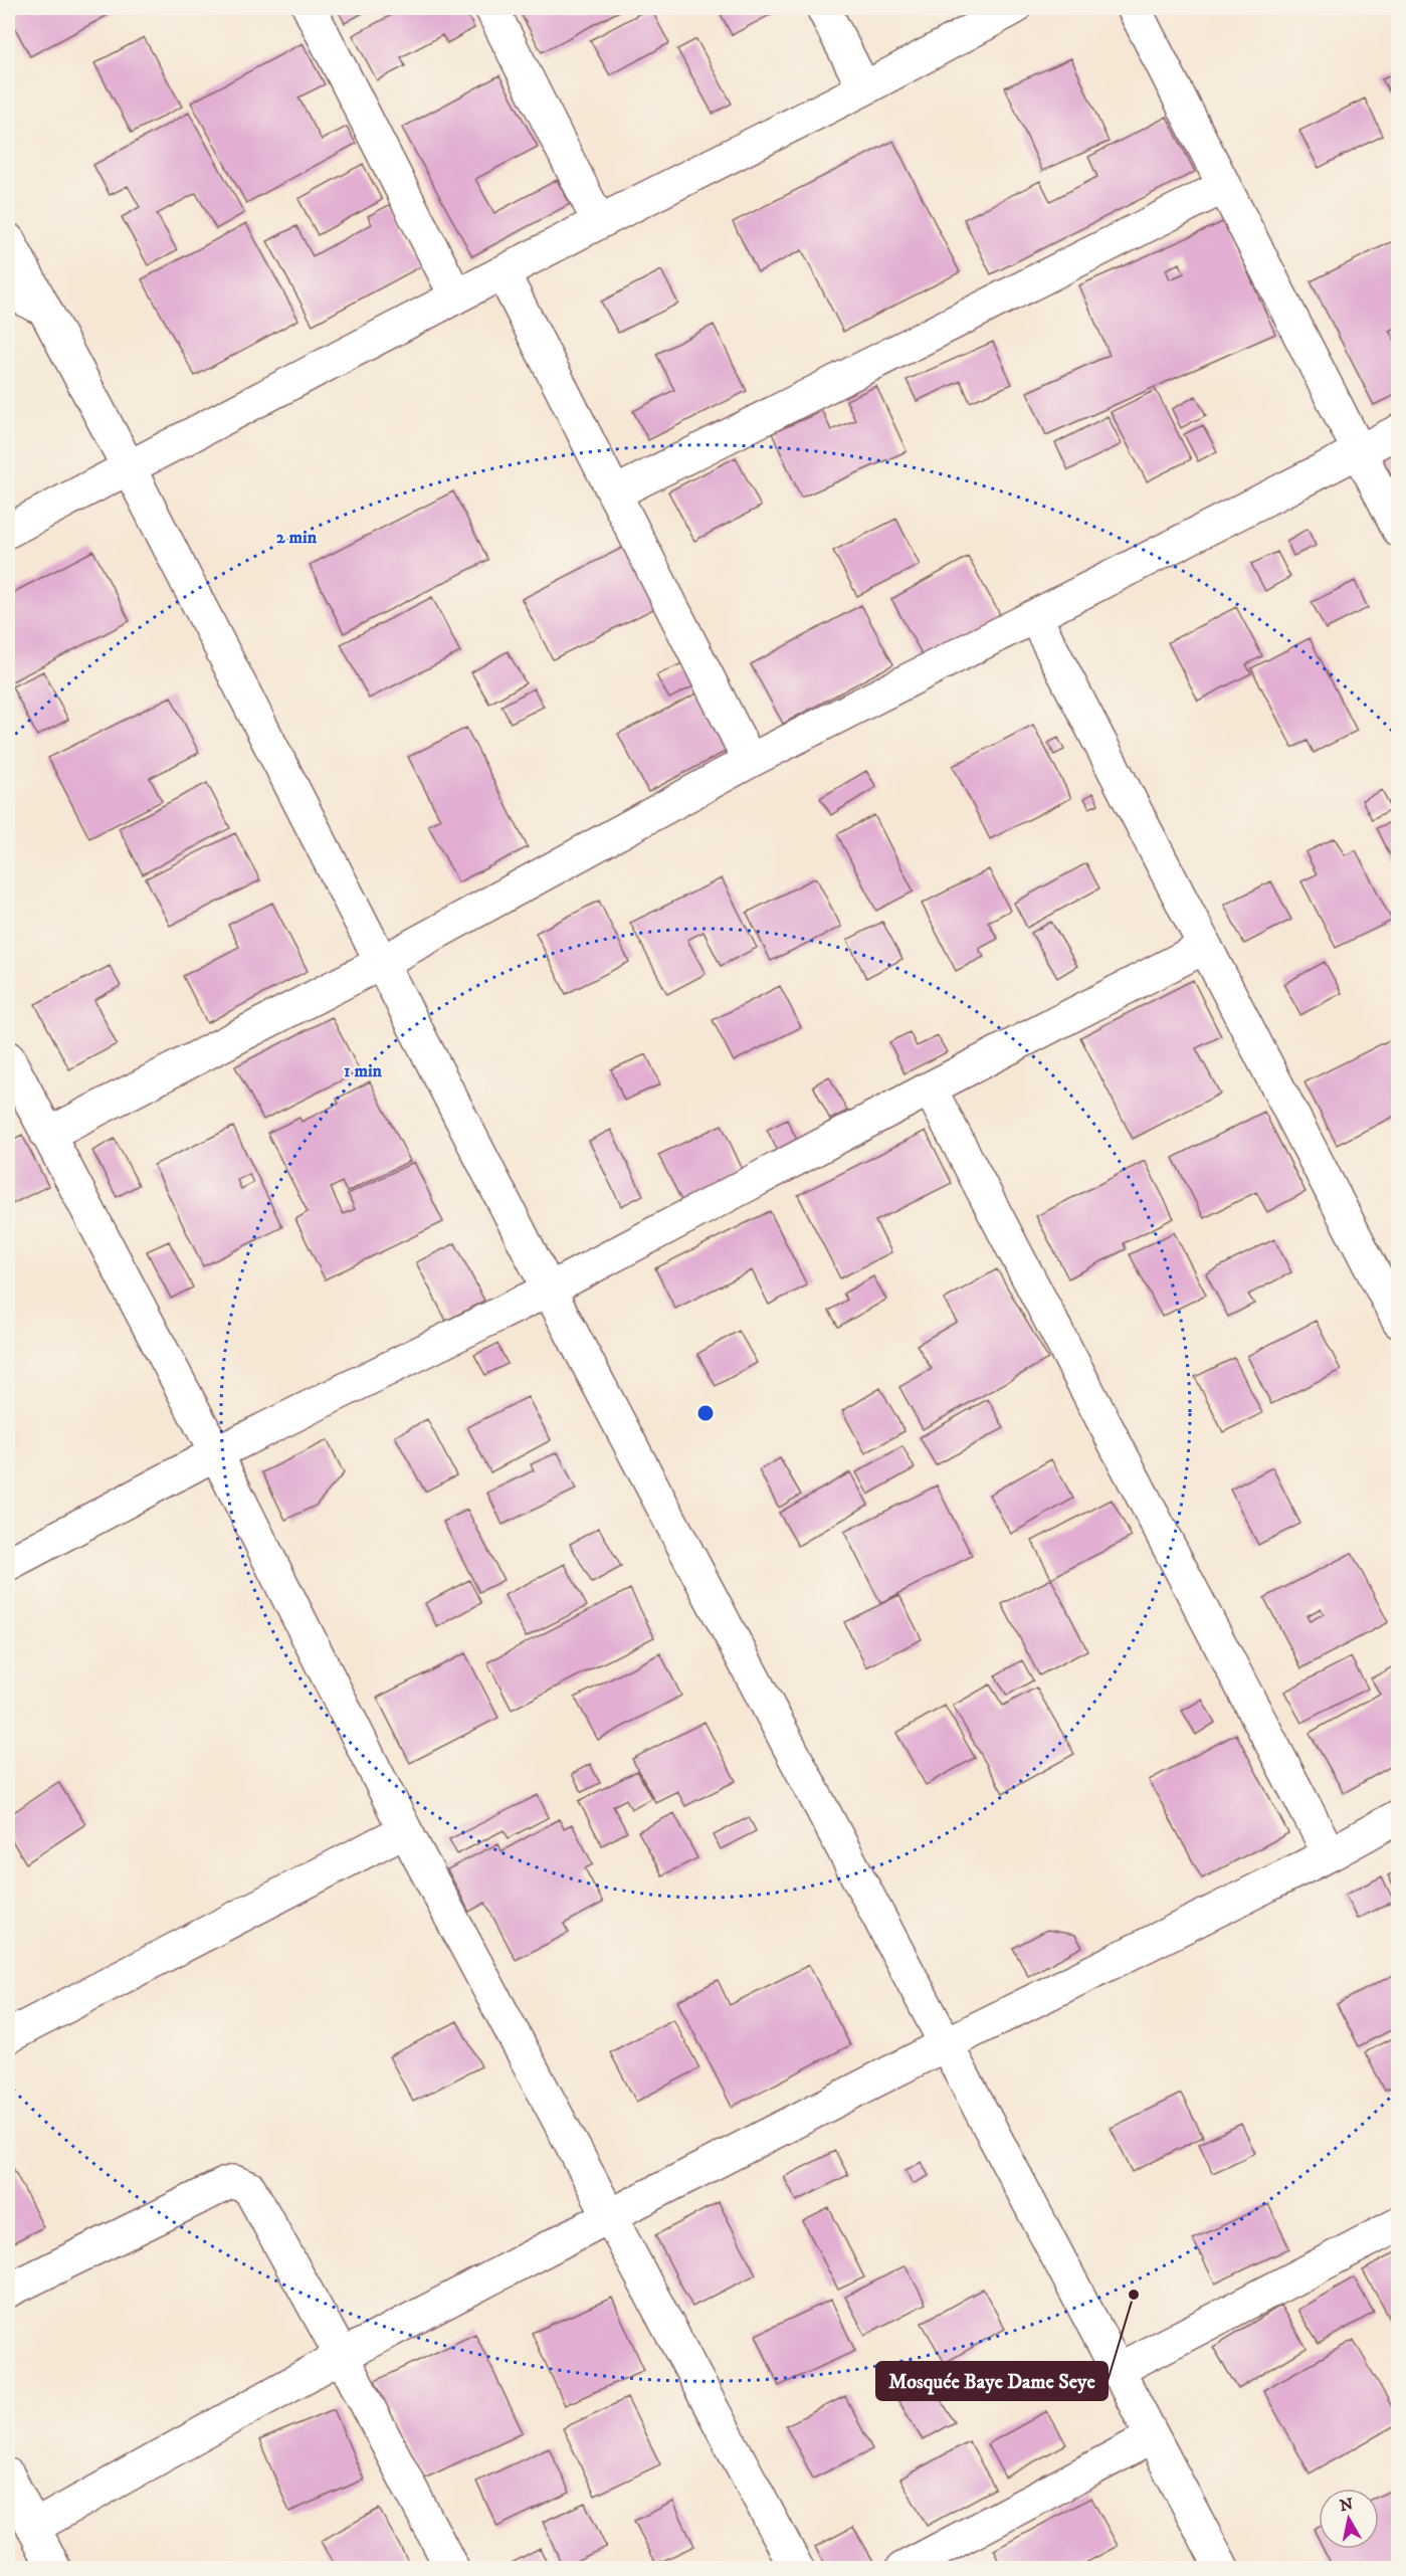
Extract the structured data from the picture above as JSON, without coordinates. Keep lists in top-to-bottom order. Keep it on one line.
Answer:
{"places":["Mosquée Baye Dame Seye"],"north":"top","rings":["2 min","1 min"]}
